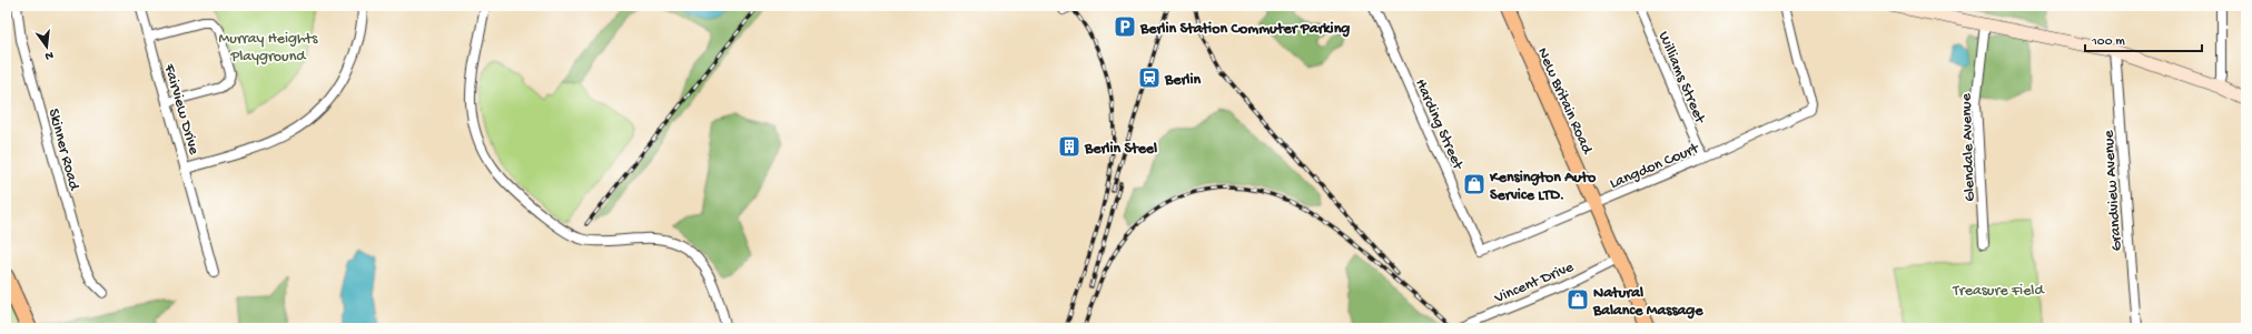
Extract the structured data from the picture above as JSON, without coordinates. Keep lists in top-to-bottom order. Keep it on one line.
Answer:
{"streets":{"main road":["New Britain Road"],"street":["Williams Street","Fairview Drive","Harding Street","Glendale Avenue","Skinner Road","Langdon Court","Grandview Avenue","Vincent Drive"]},"crossings":[["Williams Street","Langdon Court"],["New Britain Road","Langdon Court"],["New Britain Road","Vincent Drive"],["Harding Street","Langdon Court"]],"parks":["Murray Heights Playground","Treasure Field"],"places":{"parking":["Berlin Station Commuter Parking"],"station":["Berlin"],"building":["Berlin Steel"],"shop":["Kensington Auto Service LTD.","Natural Balance Massage"]},"scale_bar":"100 m","north":"bottom"}
